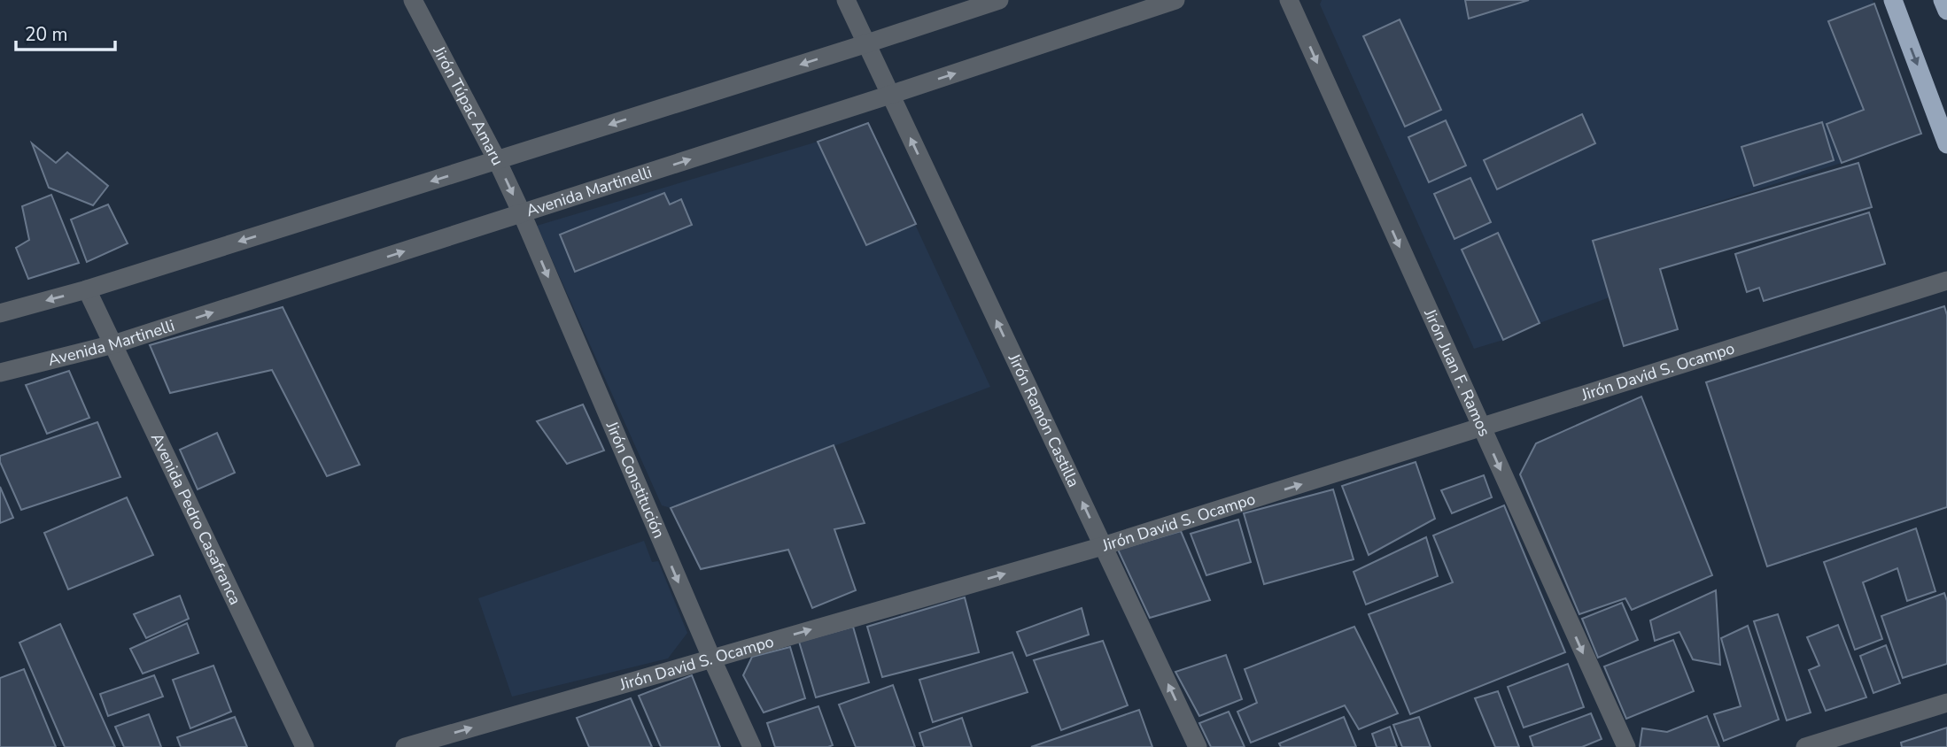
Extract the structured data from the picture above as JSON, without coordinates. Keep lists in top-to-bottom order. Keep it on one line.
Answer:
{"streets":{"street":["Jirón Túpac Amaru","Avenida Martinelli","Jirón David S. Ocampo","Jirón Juan F. Ramos","Jirón Ramón Castilla","Jirón Constitución","Avenida Pedro Casafranca"]},"crossings":[["Jirón Túpac Amaru","Avenida Martinelli"],["Jirón Túpac Amaru","Jirón Constitución"],["Avenida Martinelli","Jirón Ramón Castilla"],["Avenida Martinelli","Jirón Constitución"],["Avenida Martinelli","Avenida Pedro Casafranca"],["Jirón David S. Ocampo","Jirón Juan F. Ramos"],["Jirón David S. Ocampo","Jirón Ramón Castilla"],["Jirón David S. Ocampo","Jirón Constitución"]],"one_way":["Jirón David S. Ocampo","Jirón Juan F. Ramos","Jirón Ramón Castilla","Jirón Constitución"],"scale_bar":"20 m"}
